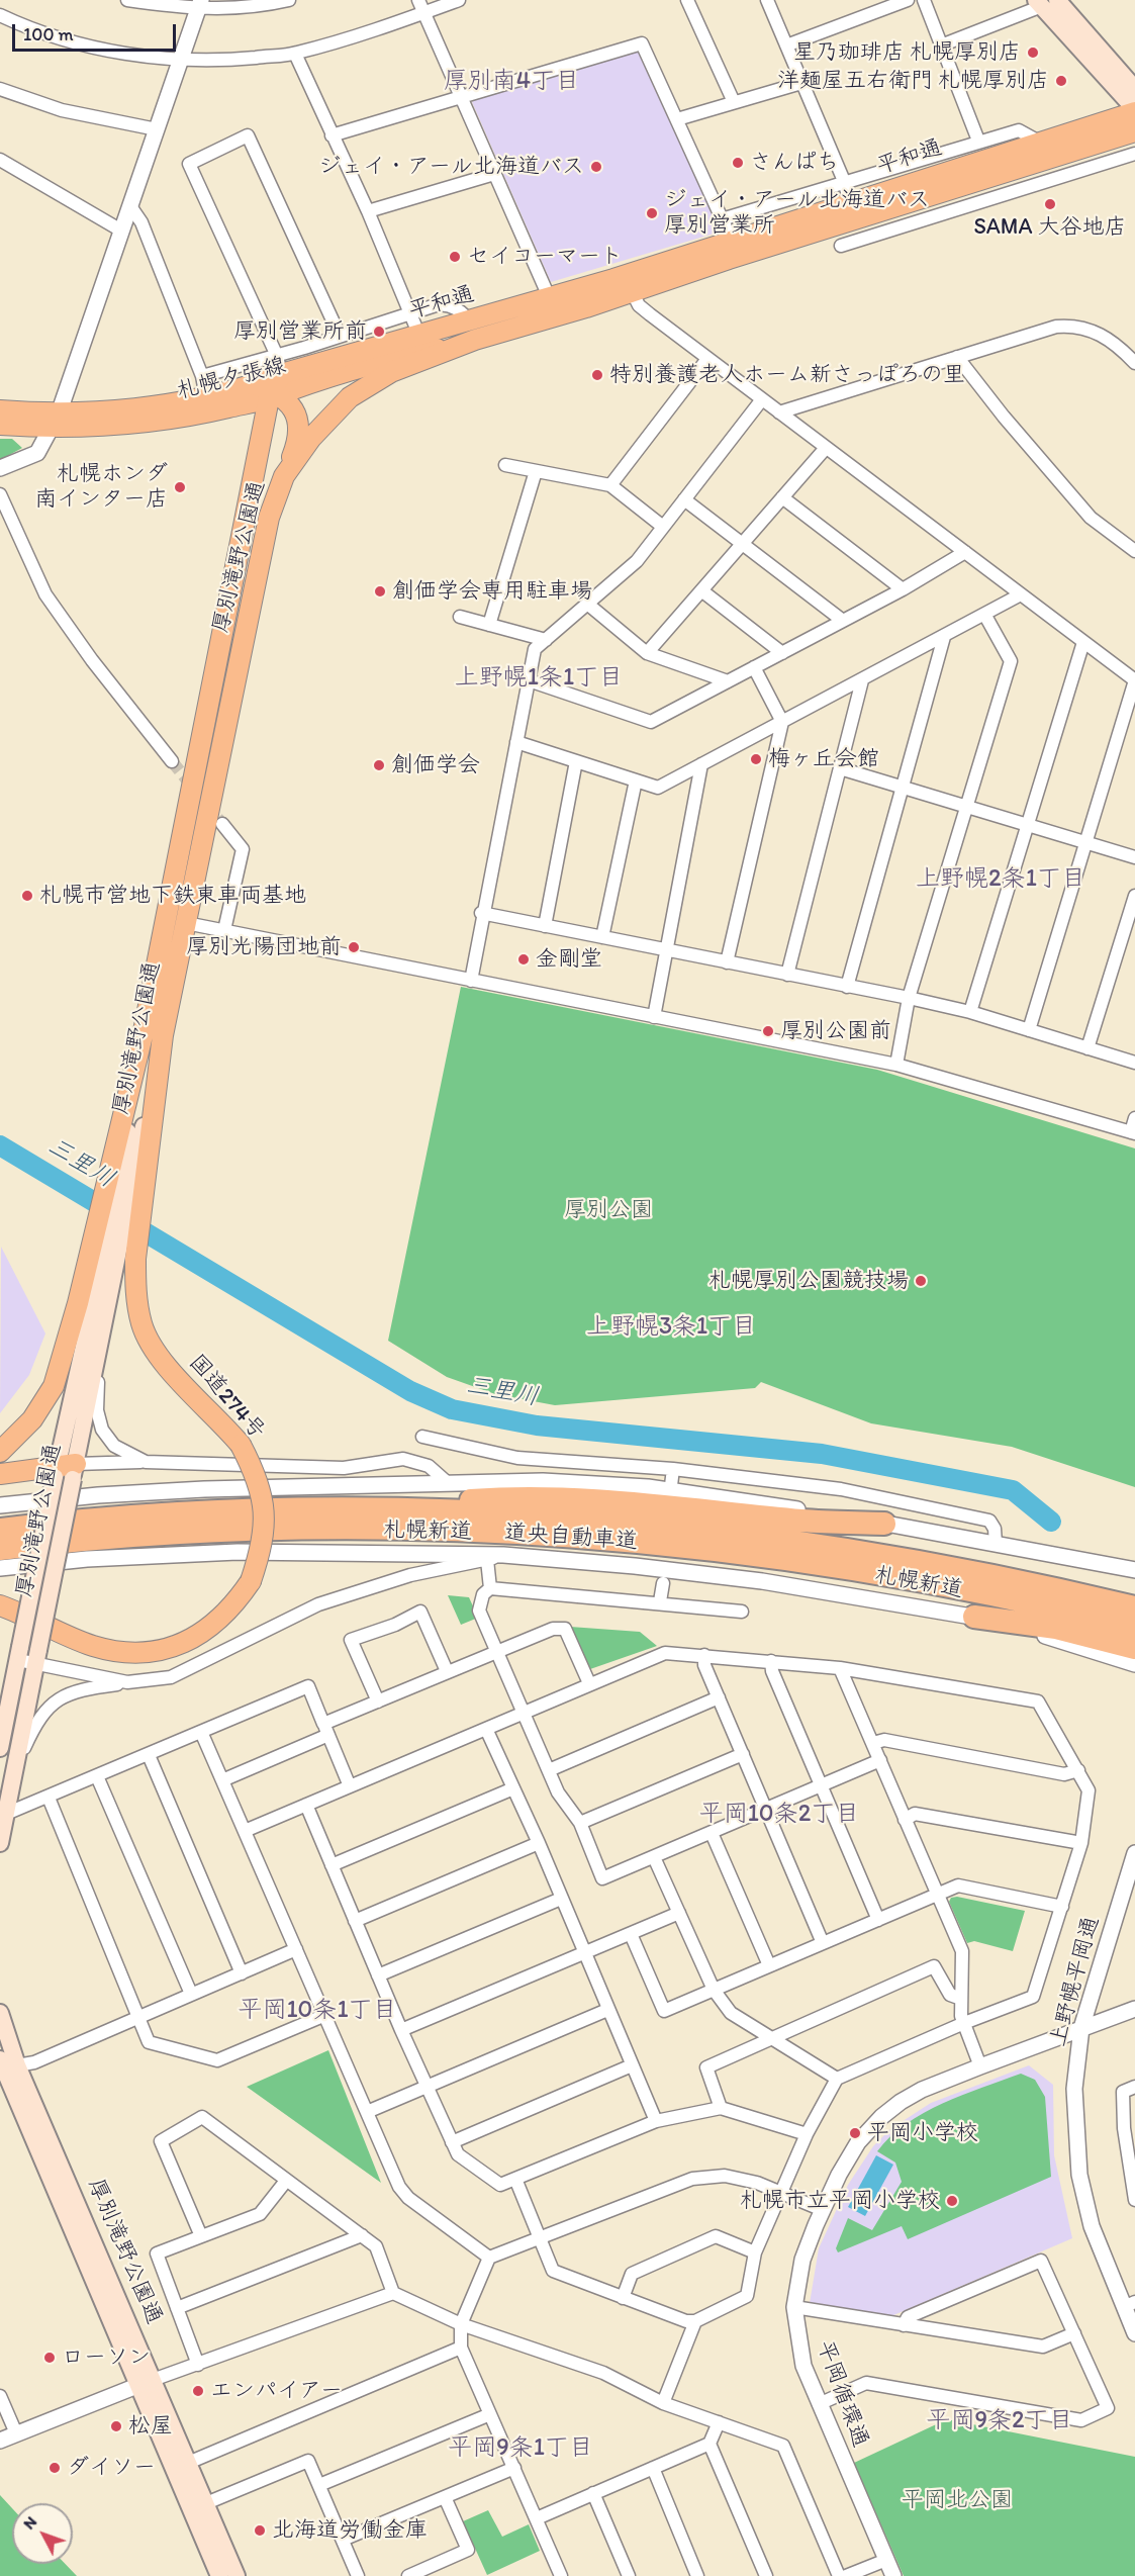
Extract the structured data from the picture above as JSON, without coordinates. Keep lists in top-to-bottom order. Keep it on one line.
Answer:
{"streets":{"highway":["道央自動車道"],"main road":["平和通","札幌夕張線","厚別滝野公園通","国道274号"],"street":["札幌新道","上野幌平岡通","平岡循環通"]},"crossings":[["平和通","札幌夕張線"],["平和通","厚別滝野公園通"],["札幌夕張線","厚別滝野公園通"],["厚別滝野公園通","国道274号"],["上野幌平岡通","平岡循環通"]],"districts":["厚別南4丁目","上野幌1条1丁目","上野幌2条1丁目","上野幌3条1丁目","平岡10条2丁目","平岡10条1丁目","平岡9条2丁目","平岡9条1丁目"],"water":["三里川"],"parks":["厚別公園","平岡北公園"],"places":["星乃珈琲店 札幌厚別店","洋麺屋五右衛門 札幌厚別店","さんぱち","ジェイ・アール北海道バス","SAMA 大谷地店","ジェイ・アール北海道バス 厚別営業所","セイコーマート","厚別営業所前","特別養護老人ホーム新さっぽろの里","札幌ホンダ 南インター店","創価学会専用駐車場","梅ヶ丘会館","創価学会","札幌市営地下鉄東車両基地","厚別光陽団地前","金剛堂","厚別公園前","札幌厚別公園競技場","平岡小学校","札幌市立平岡小学校","ローソン","エンパイアー","松屋","ダイソー","北海道労働金庫"],"scale_bar":"100 m","north":"top left"}
